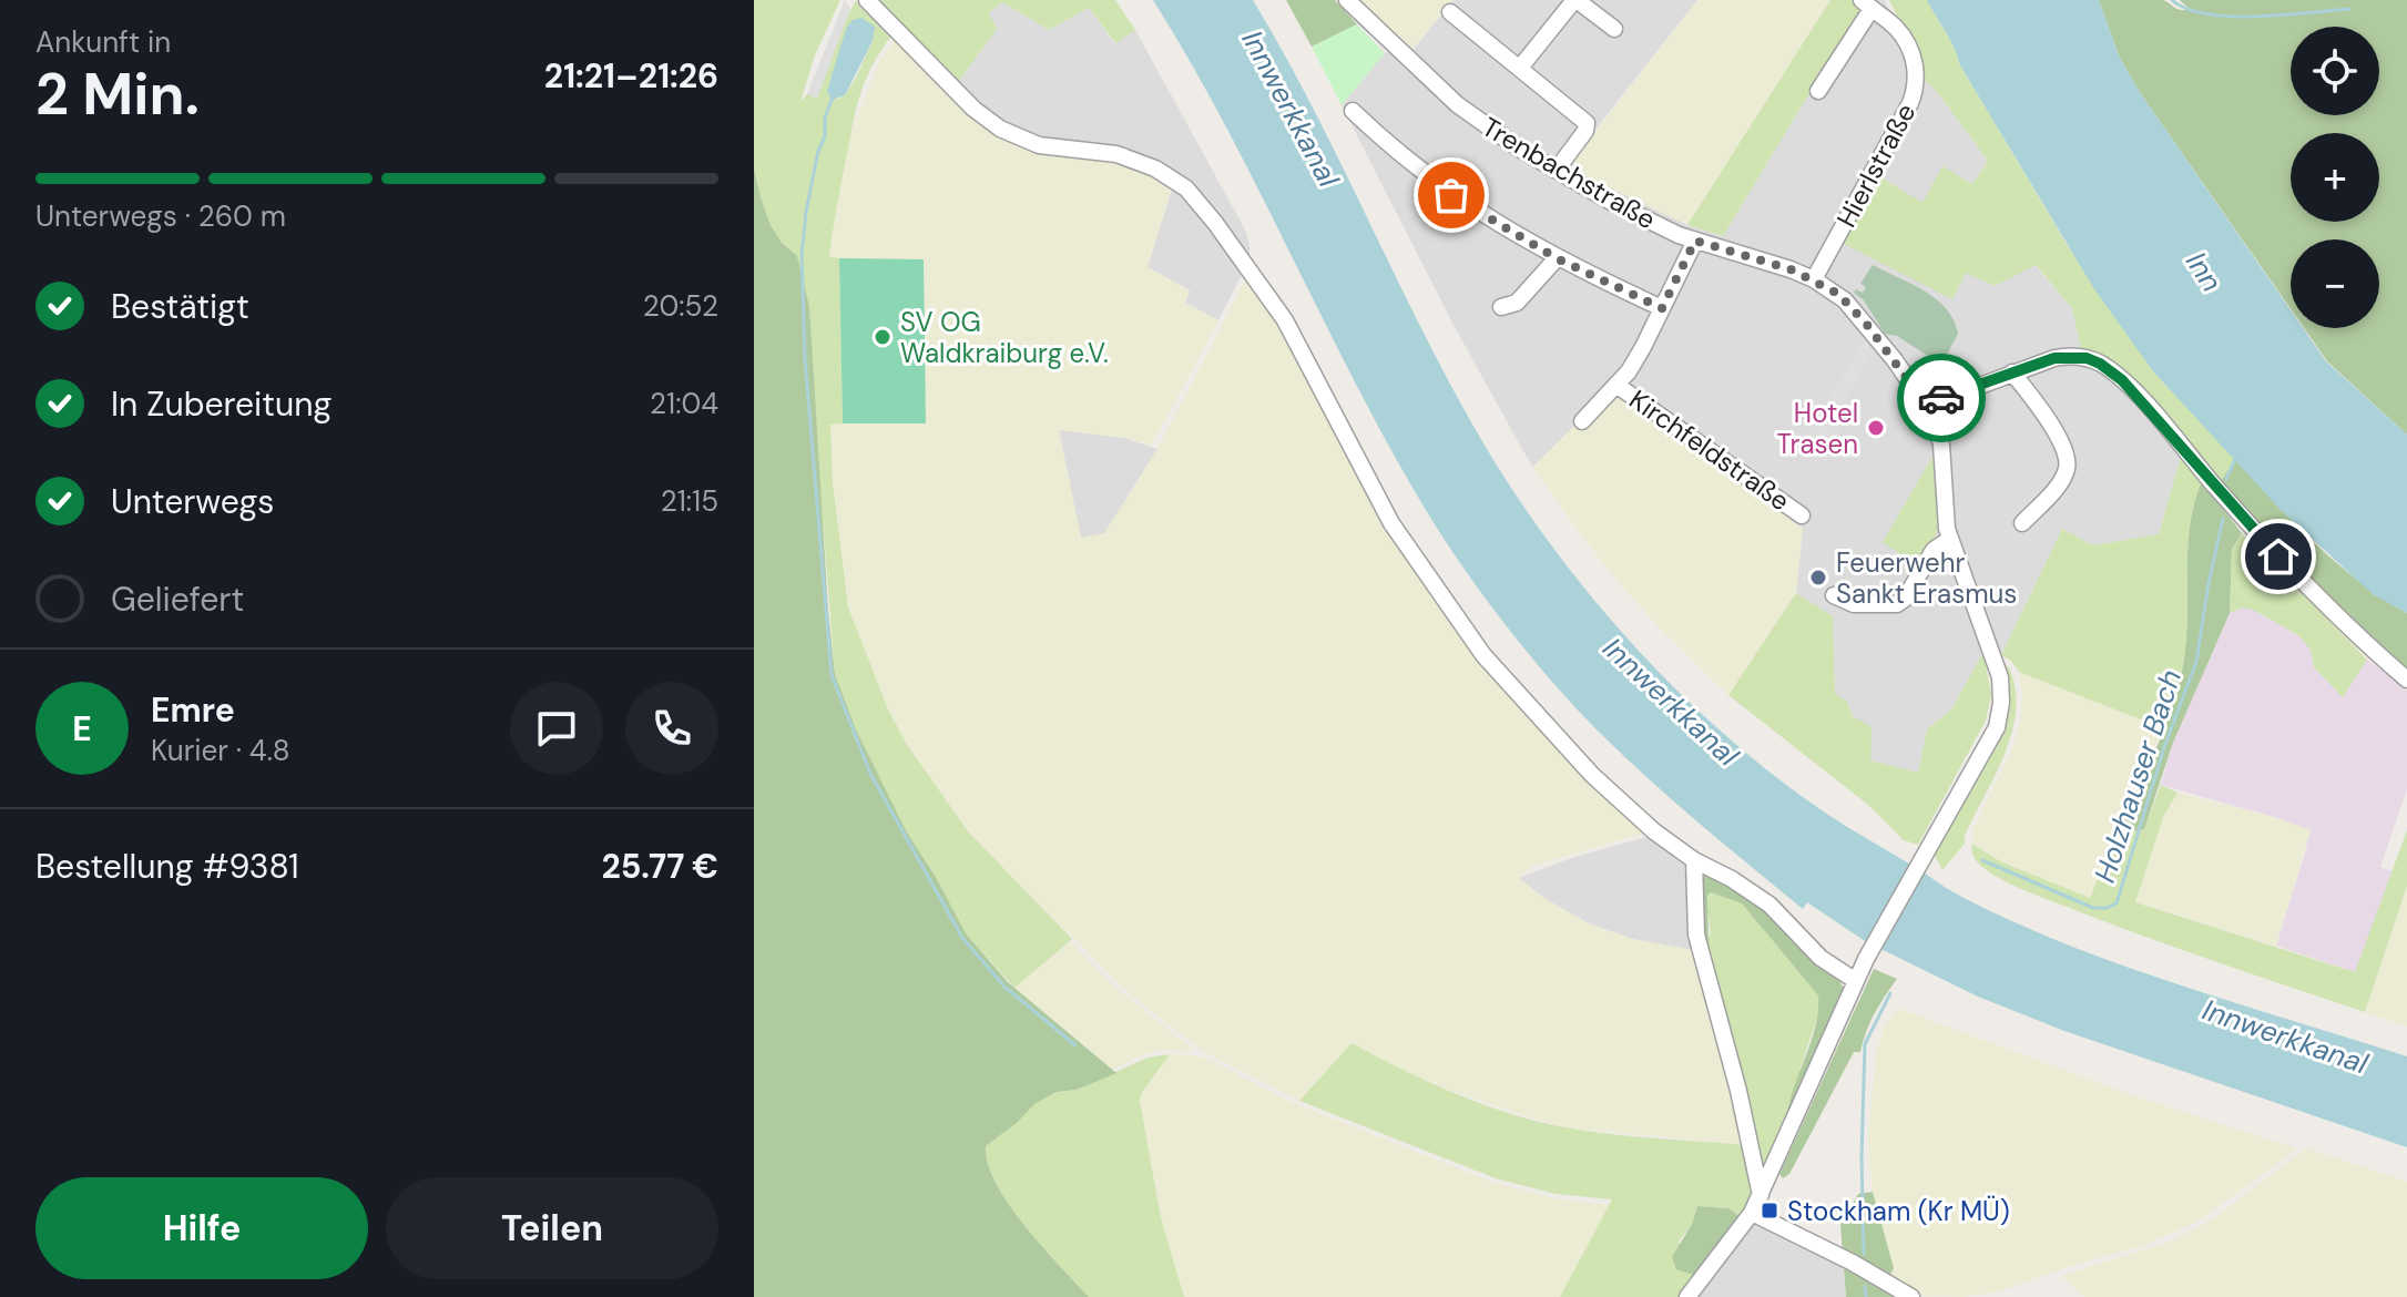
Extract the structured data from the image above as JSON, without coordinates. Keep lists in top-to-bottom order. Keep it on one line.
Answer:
{"streets":{"street":["Hierlstraße","Trenbachstraße","Kirchfeldstraße"]},"crossings":[["Hierlstraße","Trenbachstraße"],["Trenbachstraße","Kirchfeldstraße"]],"water":["Innwerkkanal","Inn","Holzhauser Bach"],"places":{"other":["SV OG Waldkraiburg e.V.","Hotel Trasen","Feuerwehr Sankt Erasmus"],"transit":["Stockham (Kr MÜ)"]},"page":{"heading":["2 Min.","Ankunft in","21:21–21:26"],"panel":["Emre","Kurier · 4.8","Bestellung #9381","25.77 €"],"map_buttons":["+","−"],"bar":"Unterwegs · 260 m","list":[["Bestätigt","20:52"],["In Zubereitung","21:04"],["Unterwegs","21:15"],"Geliefert"],"round":"E","buttons":["Hilfe","Teilen"]}}
